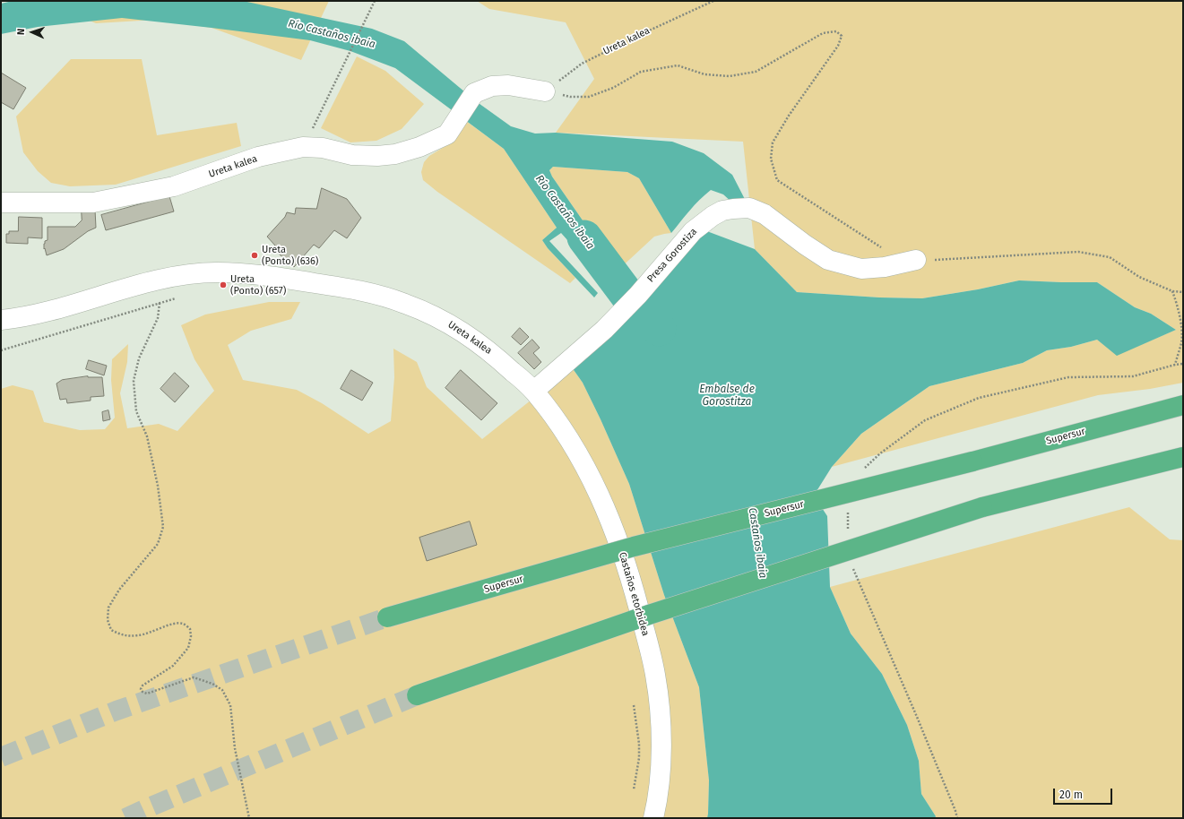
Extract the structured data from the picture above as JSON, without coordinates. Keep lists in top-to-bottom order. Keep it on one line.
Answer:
{"streets":{"highway":["Supersur"],"street":["Ureta kalea","Presa Gorostiza","Castaños etorbidea"]},"crossings":[["Ureta kalea","Presa Gorostiza"],["Ureta kalea","Castaños etorbidea"],["Presa Gorostiza","Castaños etorbidea"]],"water":["Río Castaños ibaia","Embalse de Gorostitza","Castaños ibaia"],"places":["Ureta (Ponto) (636)","Ureta (Ponto) (657)"],"scale_bar":"20 m","north":"left"}
